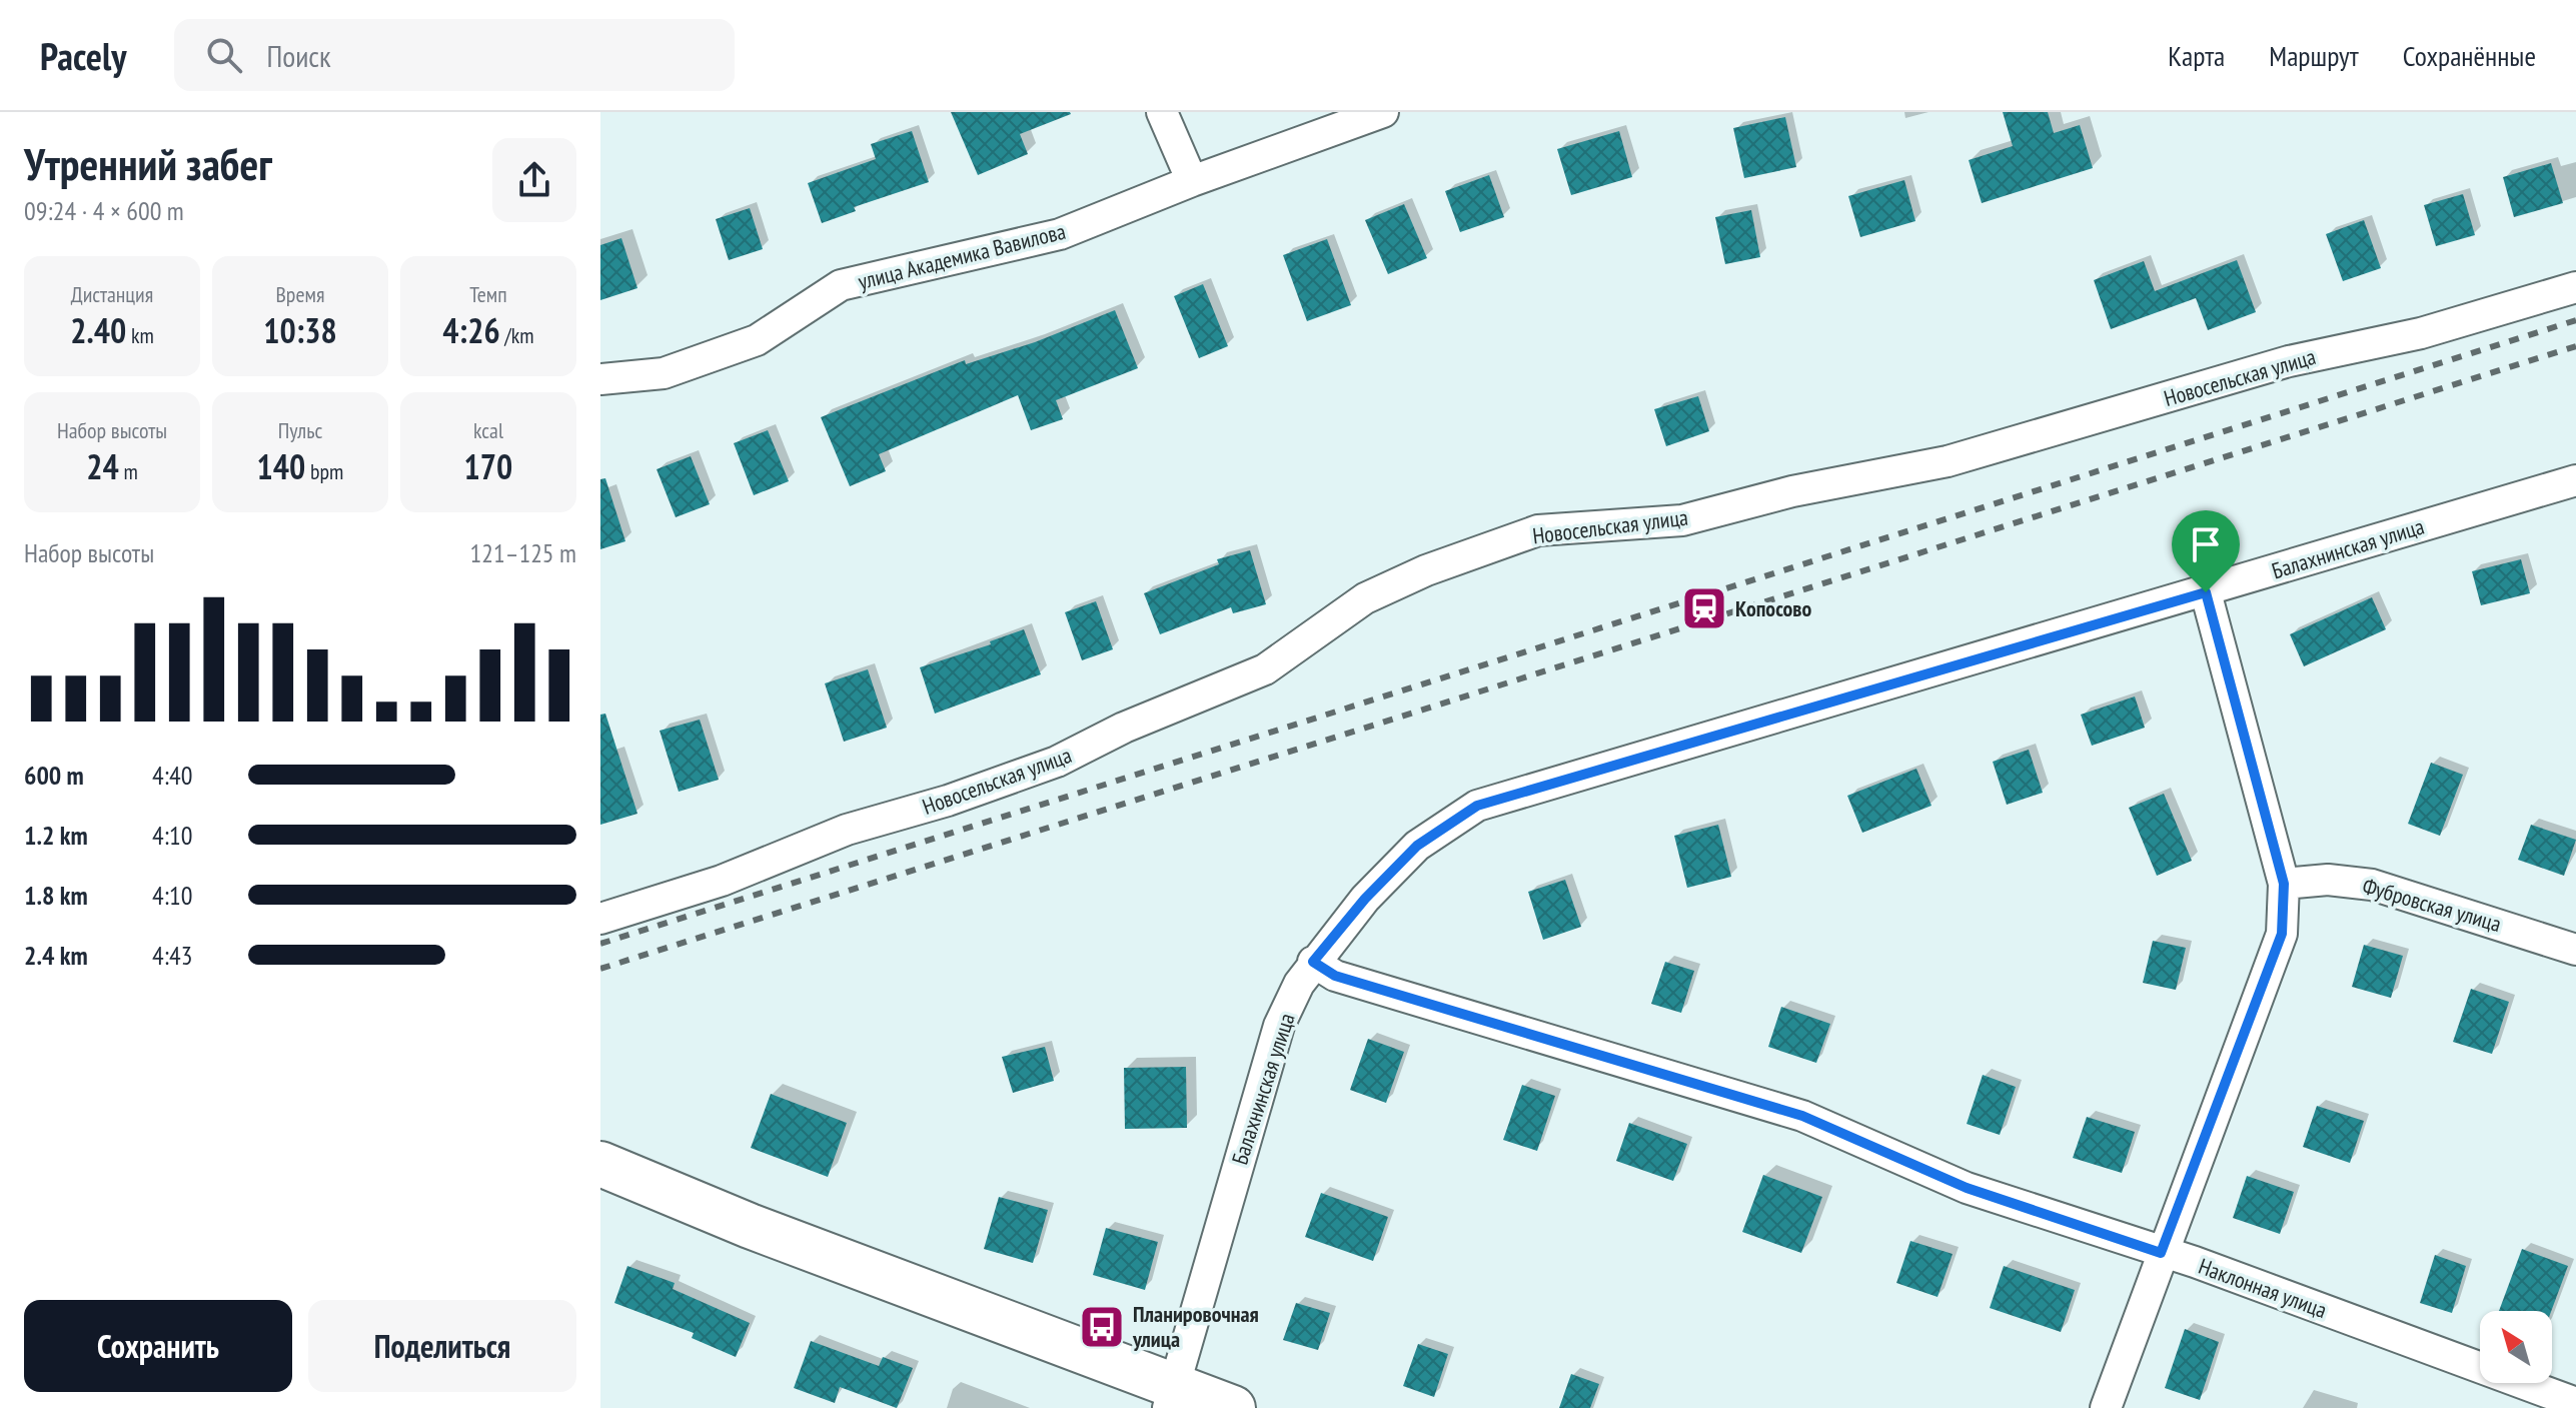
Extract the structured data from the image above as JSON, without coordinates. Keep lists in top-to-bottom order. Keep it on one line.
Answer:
{"streets":{"street":["улица Академика Вавилова","Новосельская улица","Балахнинская улица","Фубровская улица","Наклонная улица"]},"crossings":[["Балахнинская улица","Наклонная улица"]],"places":{"station":["Копосово"],"bus stop":["Планировочная улица"]},"north":"top left","page":{"header":"Pacely","search":"Поиск","nav":["Карта","Маршрут","Сохранённые"],"heading":["Утренний забег","09:24 · 4 × 600 m"],"stats":[["Дистанция","2.40 km"],["Время","10:38"],["Темп","4:26 /km"],["Набор высоты","24 m"],["Пульс","140 bpm"],["kcal","170"]],"chart":["Набор высоты","121–125 m"],"list":[{"name":"600 m","note":"4:40"},{"name":"1.2 km","note":"4:10"},{"name":"1.8 km","note":"4:10"},{"name":"2.4 km","note":"4:43"}],"buttons":["Сохранить","Поделиться"]}}
